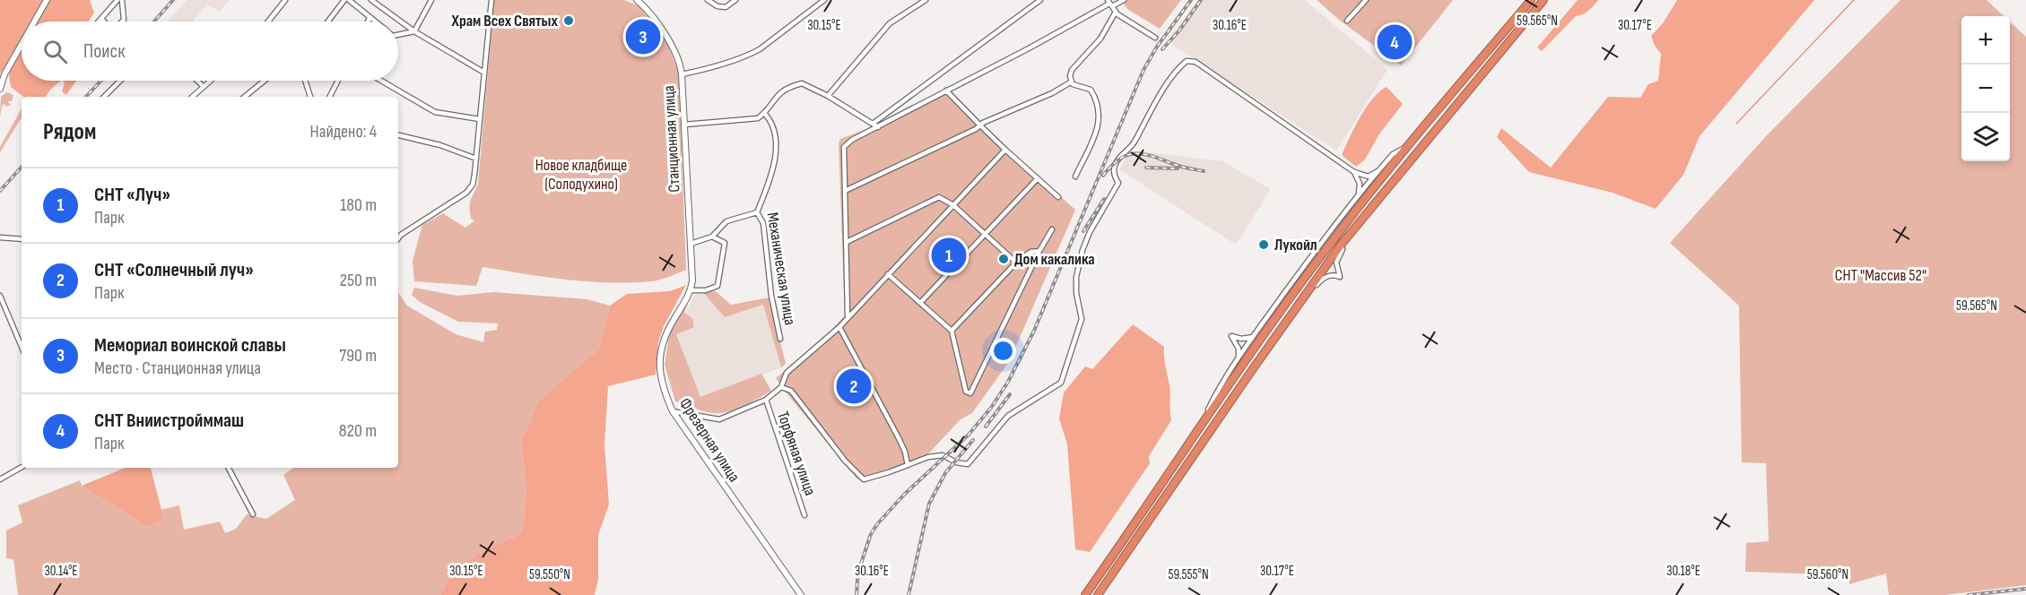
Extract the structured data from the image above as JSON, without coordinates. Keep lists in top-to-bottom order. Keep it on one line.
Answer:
{"streets":{"street":["Станционная улица","Механическая улица","Фрезерная улица","Торфяная улица"]},"crossings":[["Станционная улица","Фрезерная улица"]],"parks":["Новое кладбище (Солодухино)","СНТ \"Массив 52\""],"places":["Храм Всех Святых","Лукойл","Дом какалика"],"page":{"map_buttons":["+","−"],"pins":["3","4","1","2"],"search":"Поиск","heading":["Рядом","Найдено: 4"],"list":[{"mark":"1","name":"СНТ «Луч»","note":"Парк","value":"180 m"},{"mark":"2","name":"СНТ «Солнечный луч»","note":"Парк","value":"250 m"},{"mark":"3","name":"Мемориал воинской славы","note":"Место · Станционная улица","value":"790 m"},{"mark":"4","name":"СНТ Вниистройммаш","note":"Парк","value":"820 m"}]},"coordinates":["59.565°N","30.15°E","30.16°E","30.17°E","30.14°E","30.18°E","59.550°N","59.555°N","59.560°N"]}
